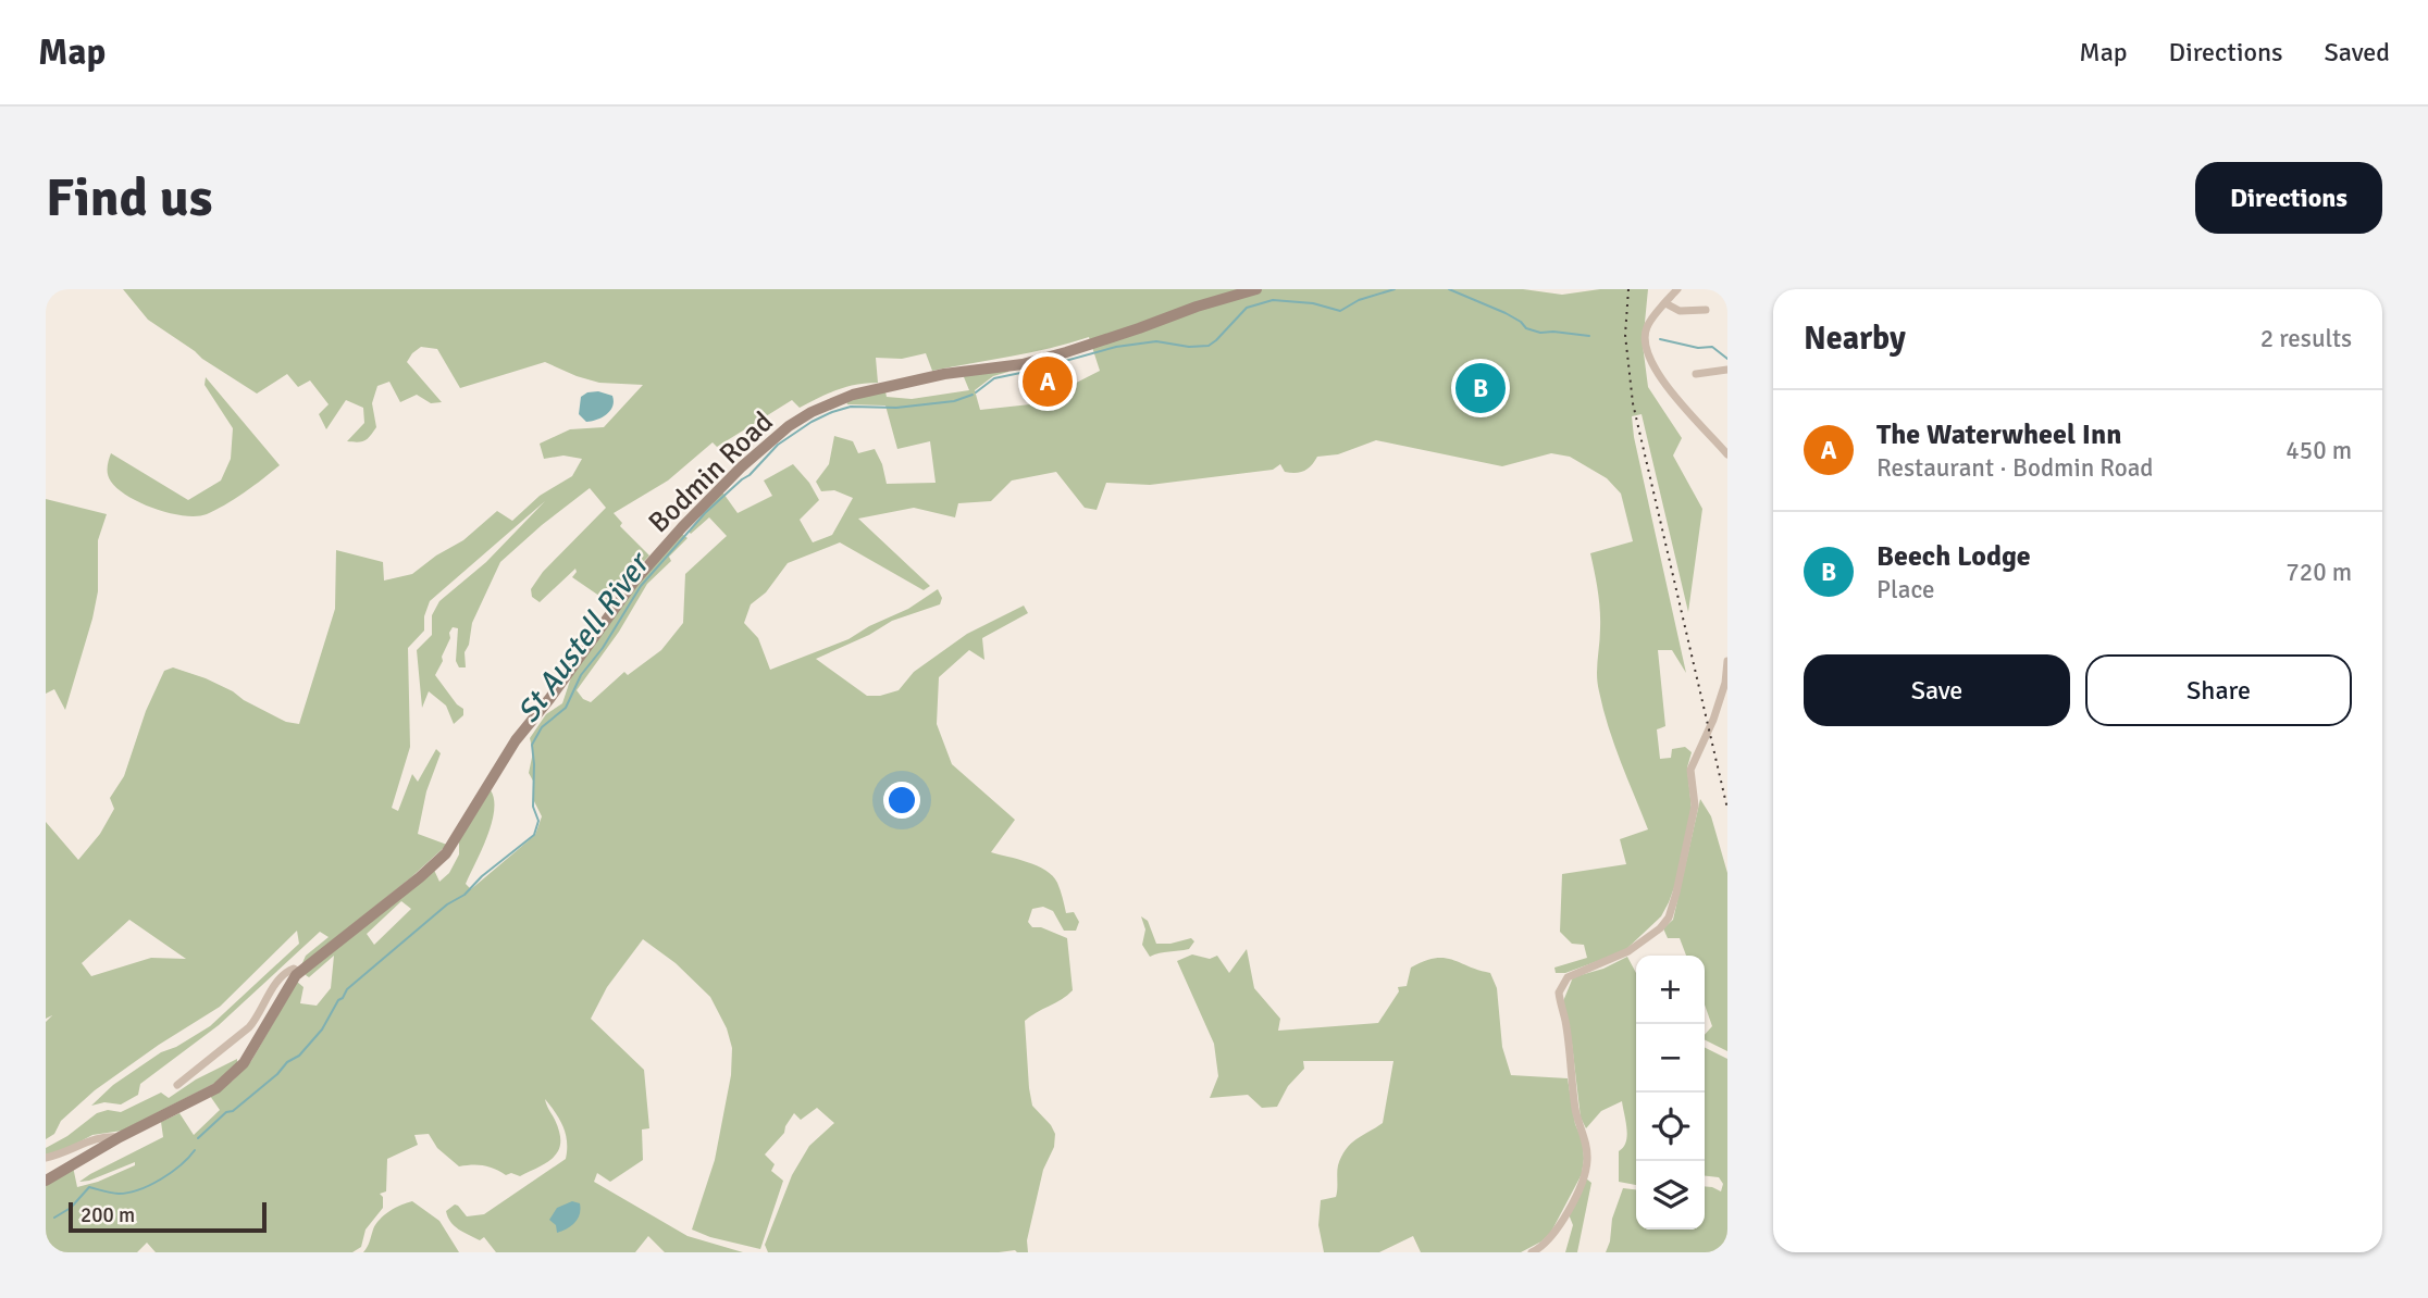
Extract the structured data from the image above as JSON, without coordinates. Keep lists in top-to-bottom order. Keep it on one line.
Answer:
{"streets":{"main road":["Bodmin Road"]},"water":["St Austell River"],"scale_bar":"200 m","page":{"header":"Map","nav":["Map","Directions","Saved"],"buttons":["Directions",["Save","Share"]],"title":"Find us","heading":["Nearby","2 results"],"pins":["A","B"],"list":[{"mark":"A","name":"The Waterwheel Inn","note":"Restaurant · Bodmin Road","value":"450 m"},{"mark":"B","name":"Beech Lodge","note":"Place","value":"720 m"}],"map_buttons":["+","−"],"scale":"200 m"}}
